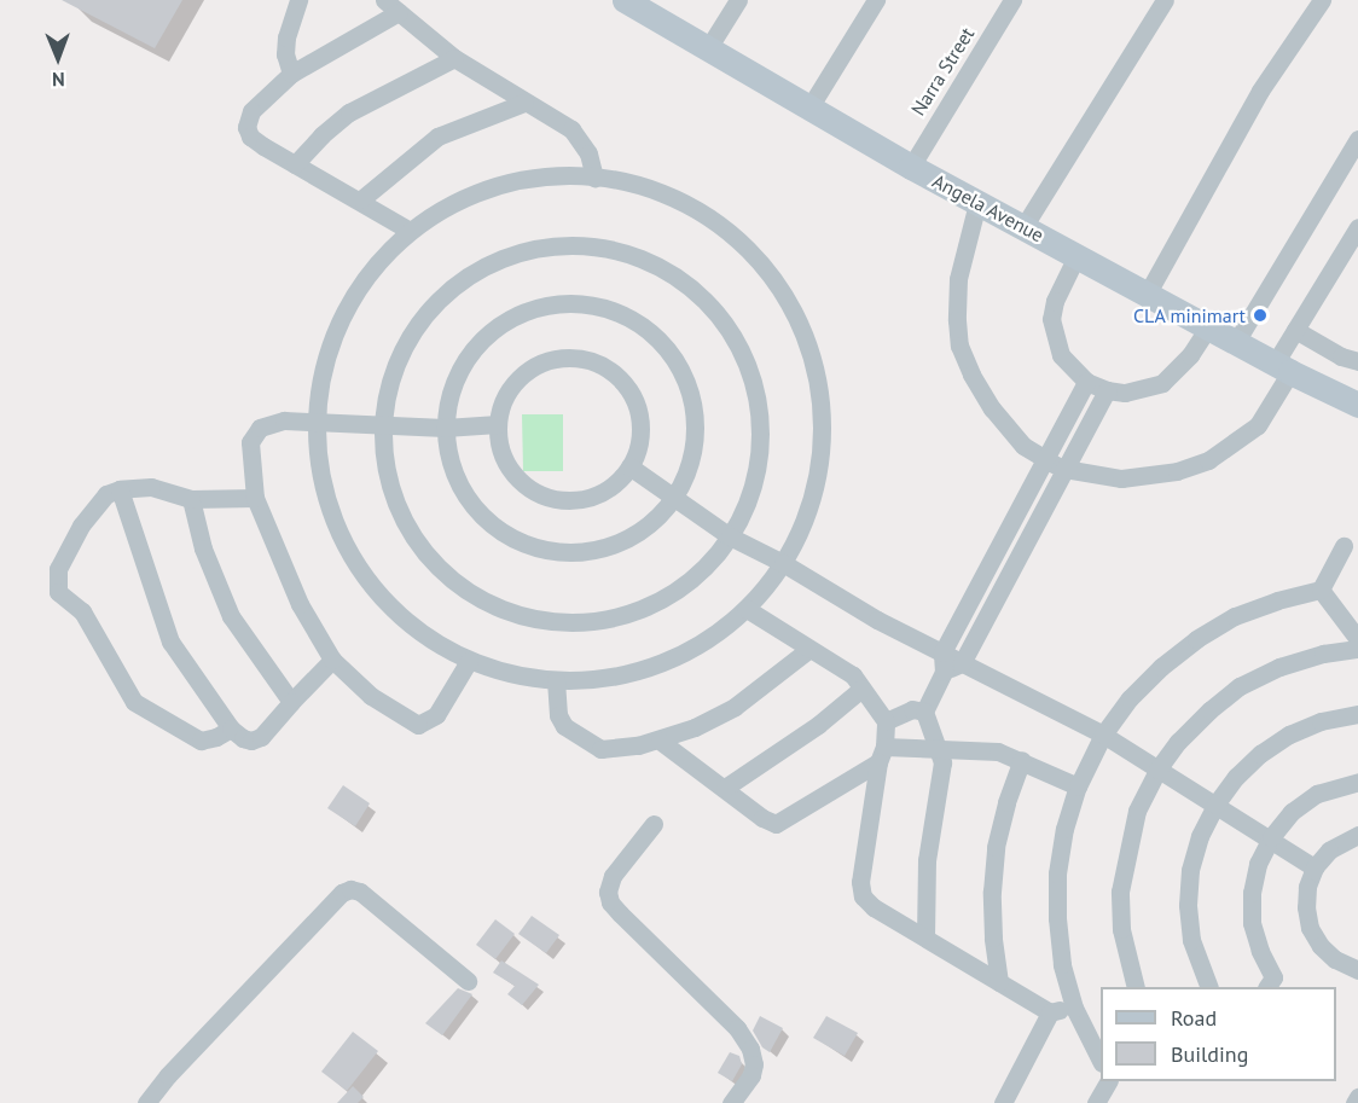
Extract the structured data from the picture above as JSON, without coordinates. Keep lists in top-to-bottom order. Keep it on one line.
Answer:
{"streets":{"main road":["Angela Avenue"],"street":["Narra Street"]},"crossings":[["Narra Street","Angela Avenue"]],"places":["CLA minimart"],"legend":["Road","Building"],"north":"bottom"}
